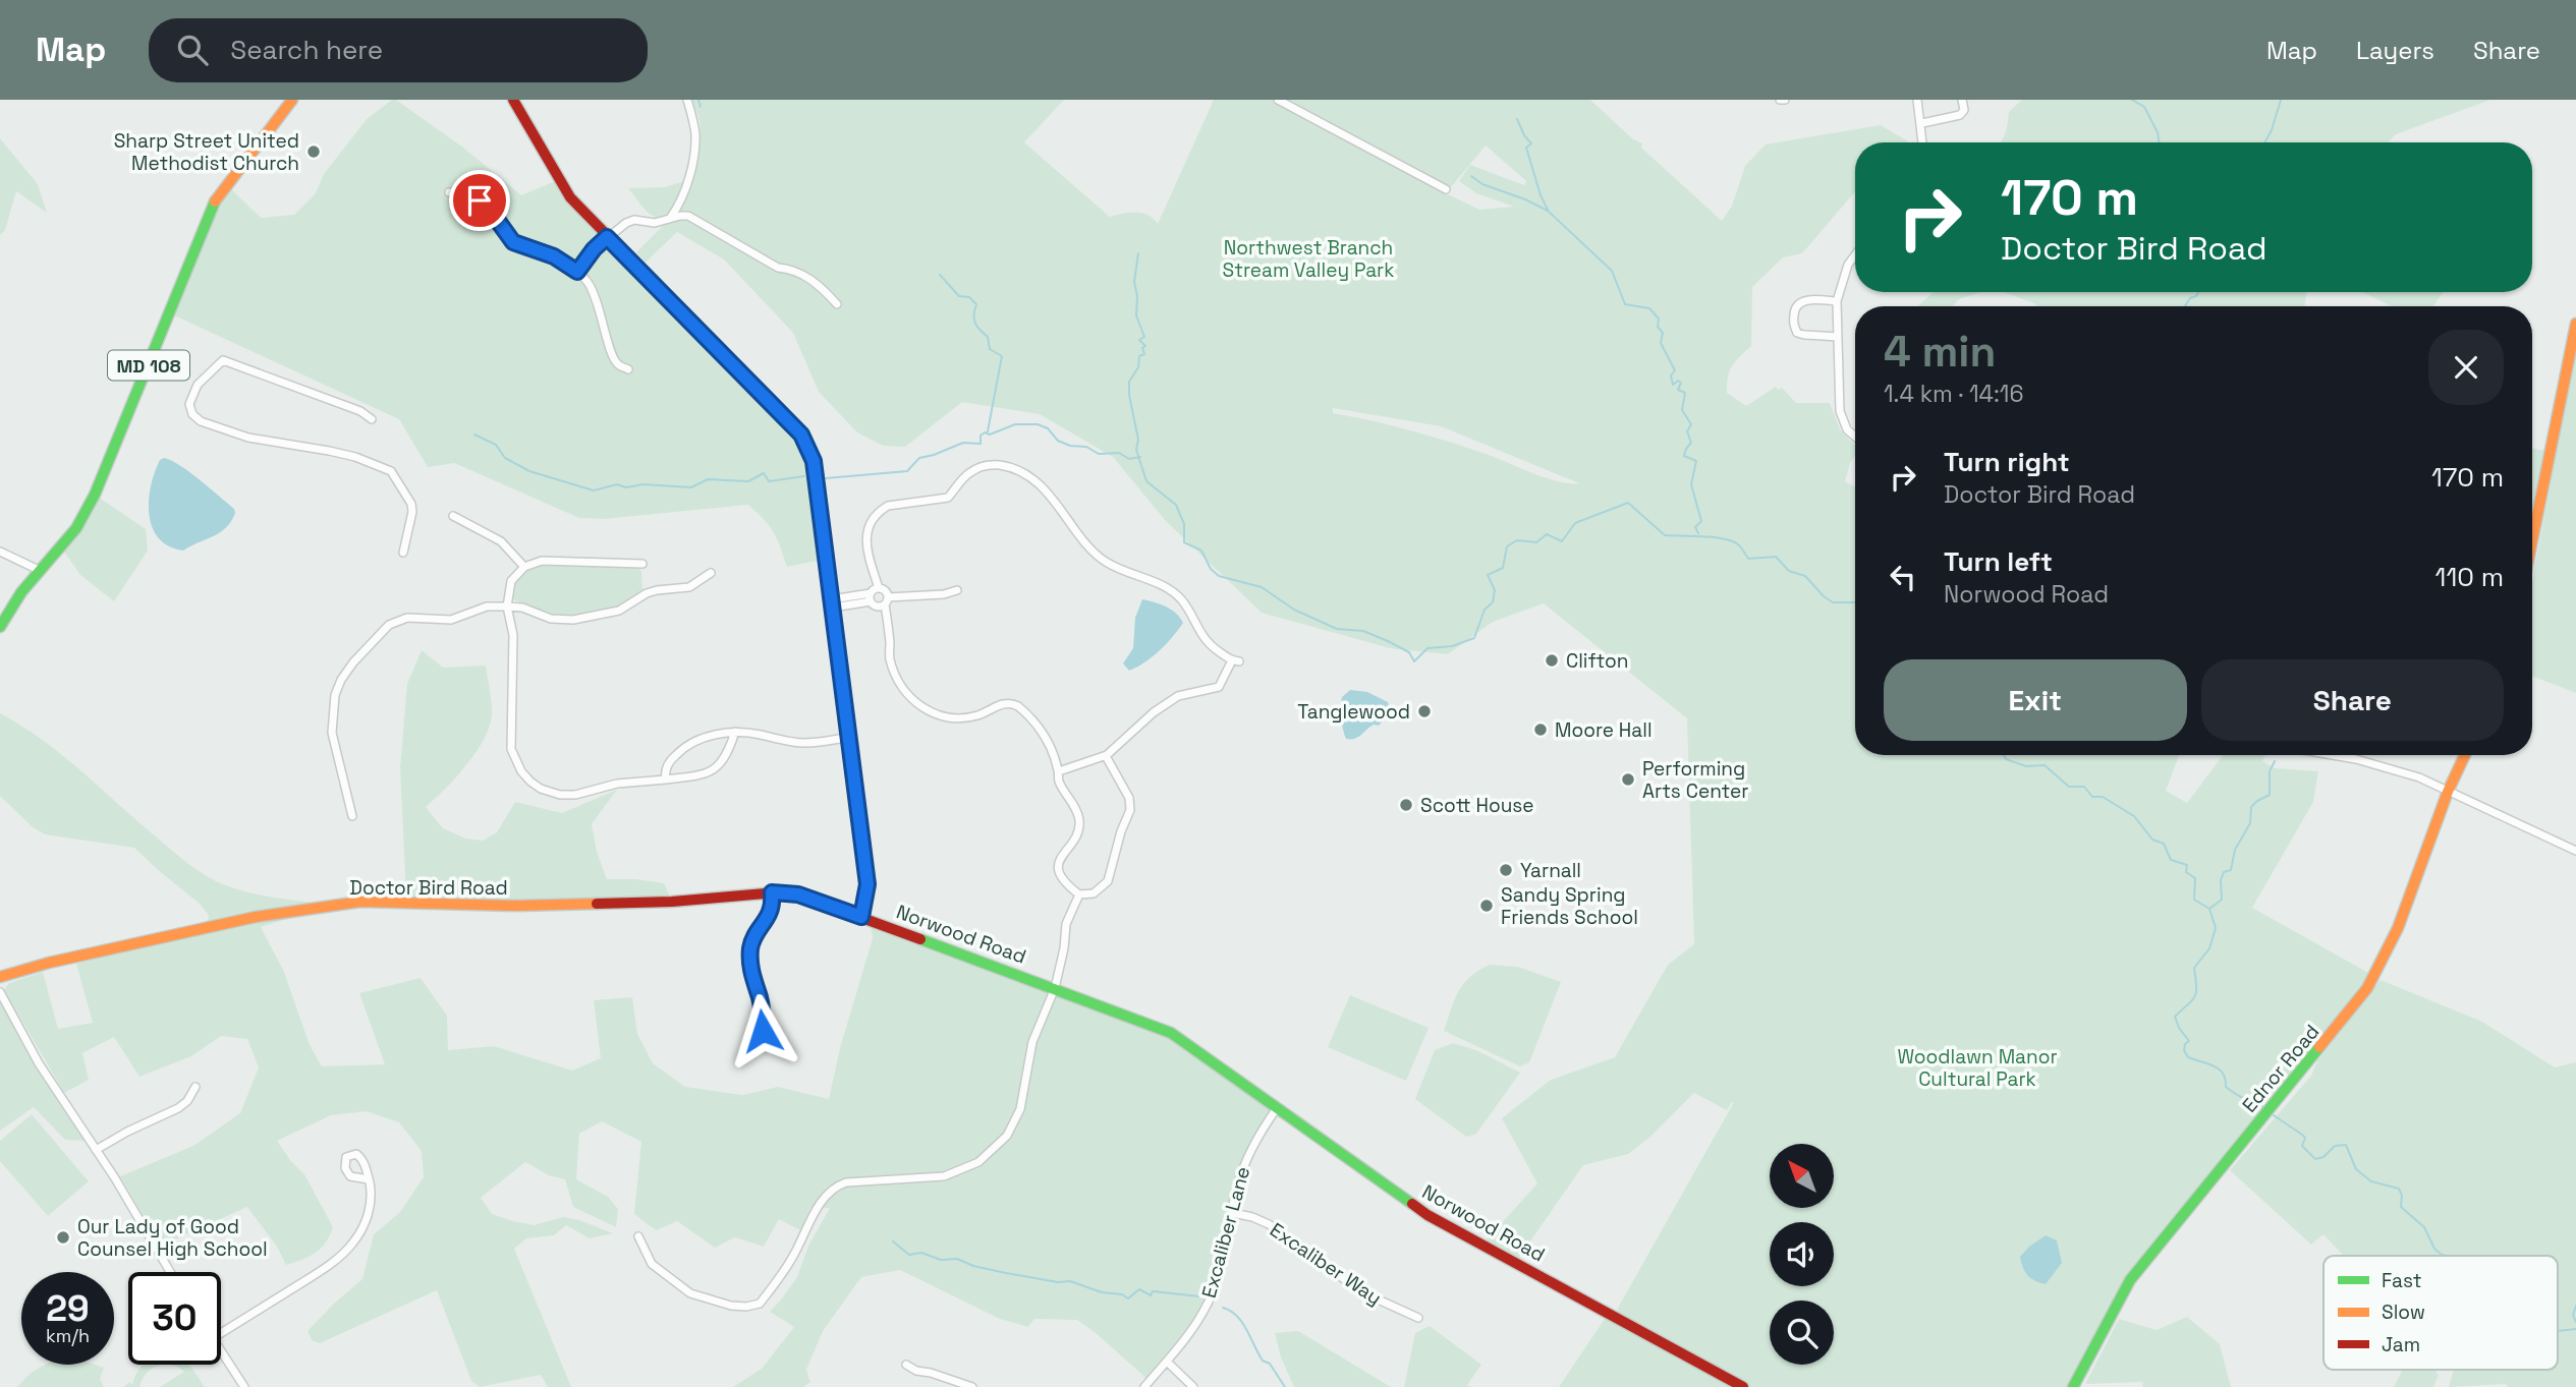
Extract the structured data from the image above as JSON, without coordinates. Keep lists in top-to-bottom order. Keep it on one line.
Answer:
{"streets":{"main road":["MD 108","Doctor Bird Road","Norwood Road","Ednor Road"],"street":["Excaliber Lane","Excaliber Way"]},"crossings":[["Doctor Bird Road","Norwood Road"],["Norwood Road","Excaliber Lane"],["Excaliber Lane","Excaliber Way"]],"parks":["Northwest Branch Stream Valley Park","Woodlawn Manor Cultural Park"],"places":["Sharp Street United Methodist Church","Clifton","Tanglewood","Moore Hall","Performing Arts Center","Scott House","Yarnall","Sandy Spring Friends School","Our Lady of Good Counsel High School"],"legend":["Fast","Slow","Jam"],"north":"top left","page":{"header":"Map","search":"Search here","nav":["Map","Layers","Share"],"turn":["170 m","Doctor Bird Road"],"heading":["4 min","1.4 km · 14:16"],"list":[{"name":"Turn right","note":"Doctor Bird Road","value":"170 m"},{"name":"Turn left","note":"Norwood Road","value":"110 m"}],"buttons":["Exit","Share"],"speed":"29 km/h","limit":"30"}}
